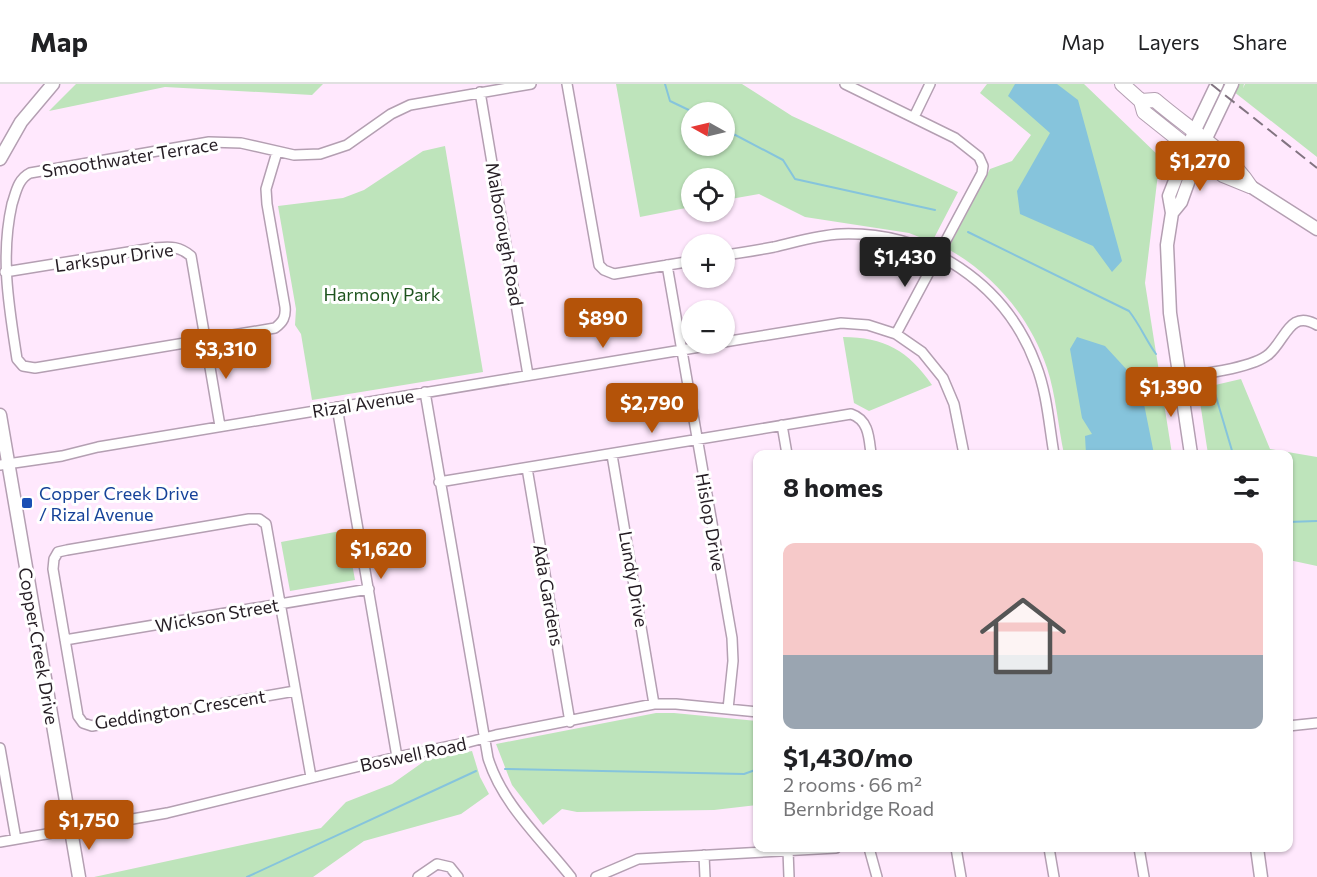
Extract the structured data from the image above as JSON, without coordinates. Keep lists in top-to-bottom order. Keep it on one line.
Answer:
{"streets":{"street":["Smoothwater Terrace","Malborough Road","Larkspur Drive","Rizal Avenue","Hislop Drive","Lundy Drive","Ada Gardens","Wickson Street","Copper Creek Drive","Geddington Crescent","Boswell Road"]},"crossings":[["Smoothwater Terrace","Malborough Road"],["Smoothwater Terrace","Larkspur Drive"],["Malborough Road","Rizal Avenue"],["Larkspur Drive","Rizal Avenue"],["Rizal Avenue","Copper Creek Drive"],["Hislop Drive","Boswell Road"],["Lundy Drive","Boswell Road"],["Ada Gardens","Boswell Road"],["Wickson Street","Geddington Crescent"],["Copper Creek Drive","Boswell Road"],["Geddington Crescent","Boswell Road"]],"parks":["Harmony Park"],"places":{"transit":["Copper Creek Drive / Rizal Avenue"]},"north":"left","page":{"header":"Map","nav":["Map","Layers","Share"],"map_buttons":["+","−"],"price":["$1,270","$1,430","$890","$3,310","$1,390","$2,790","$1,620","$1,750"],"heading":"8 homes","list":[{"name":"$1,430/mo","note":"2 rooms · 66 m² · Bernbridge Road"}]}}
